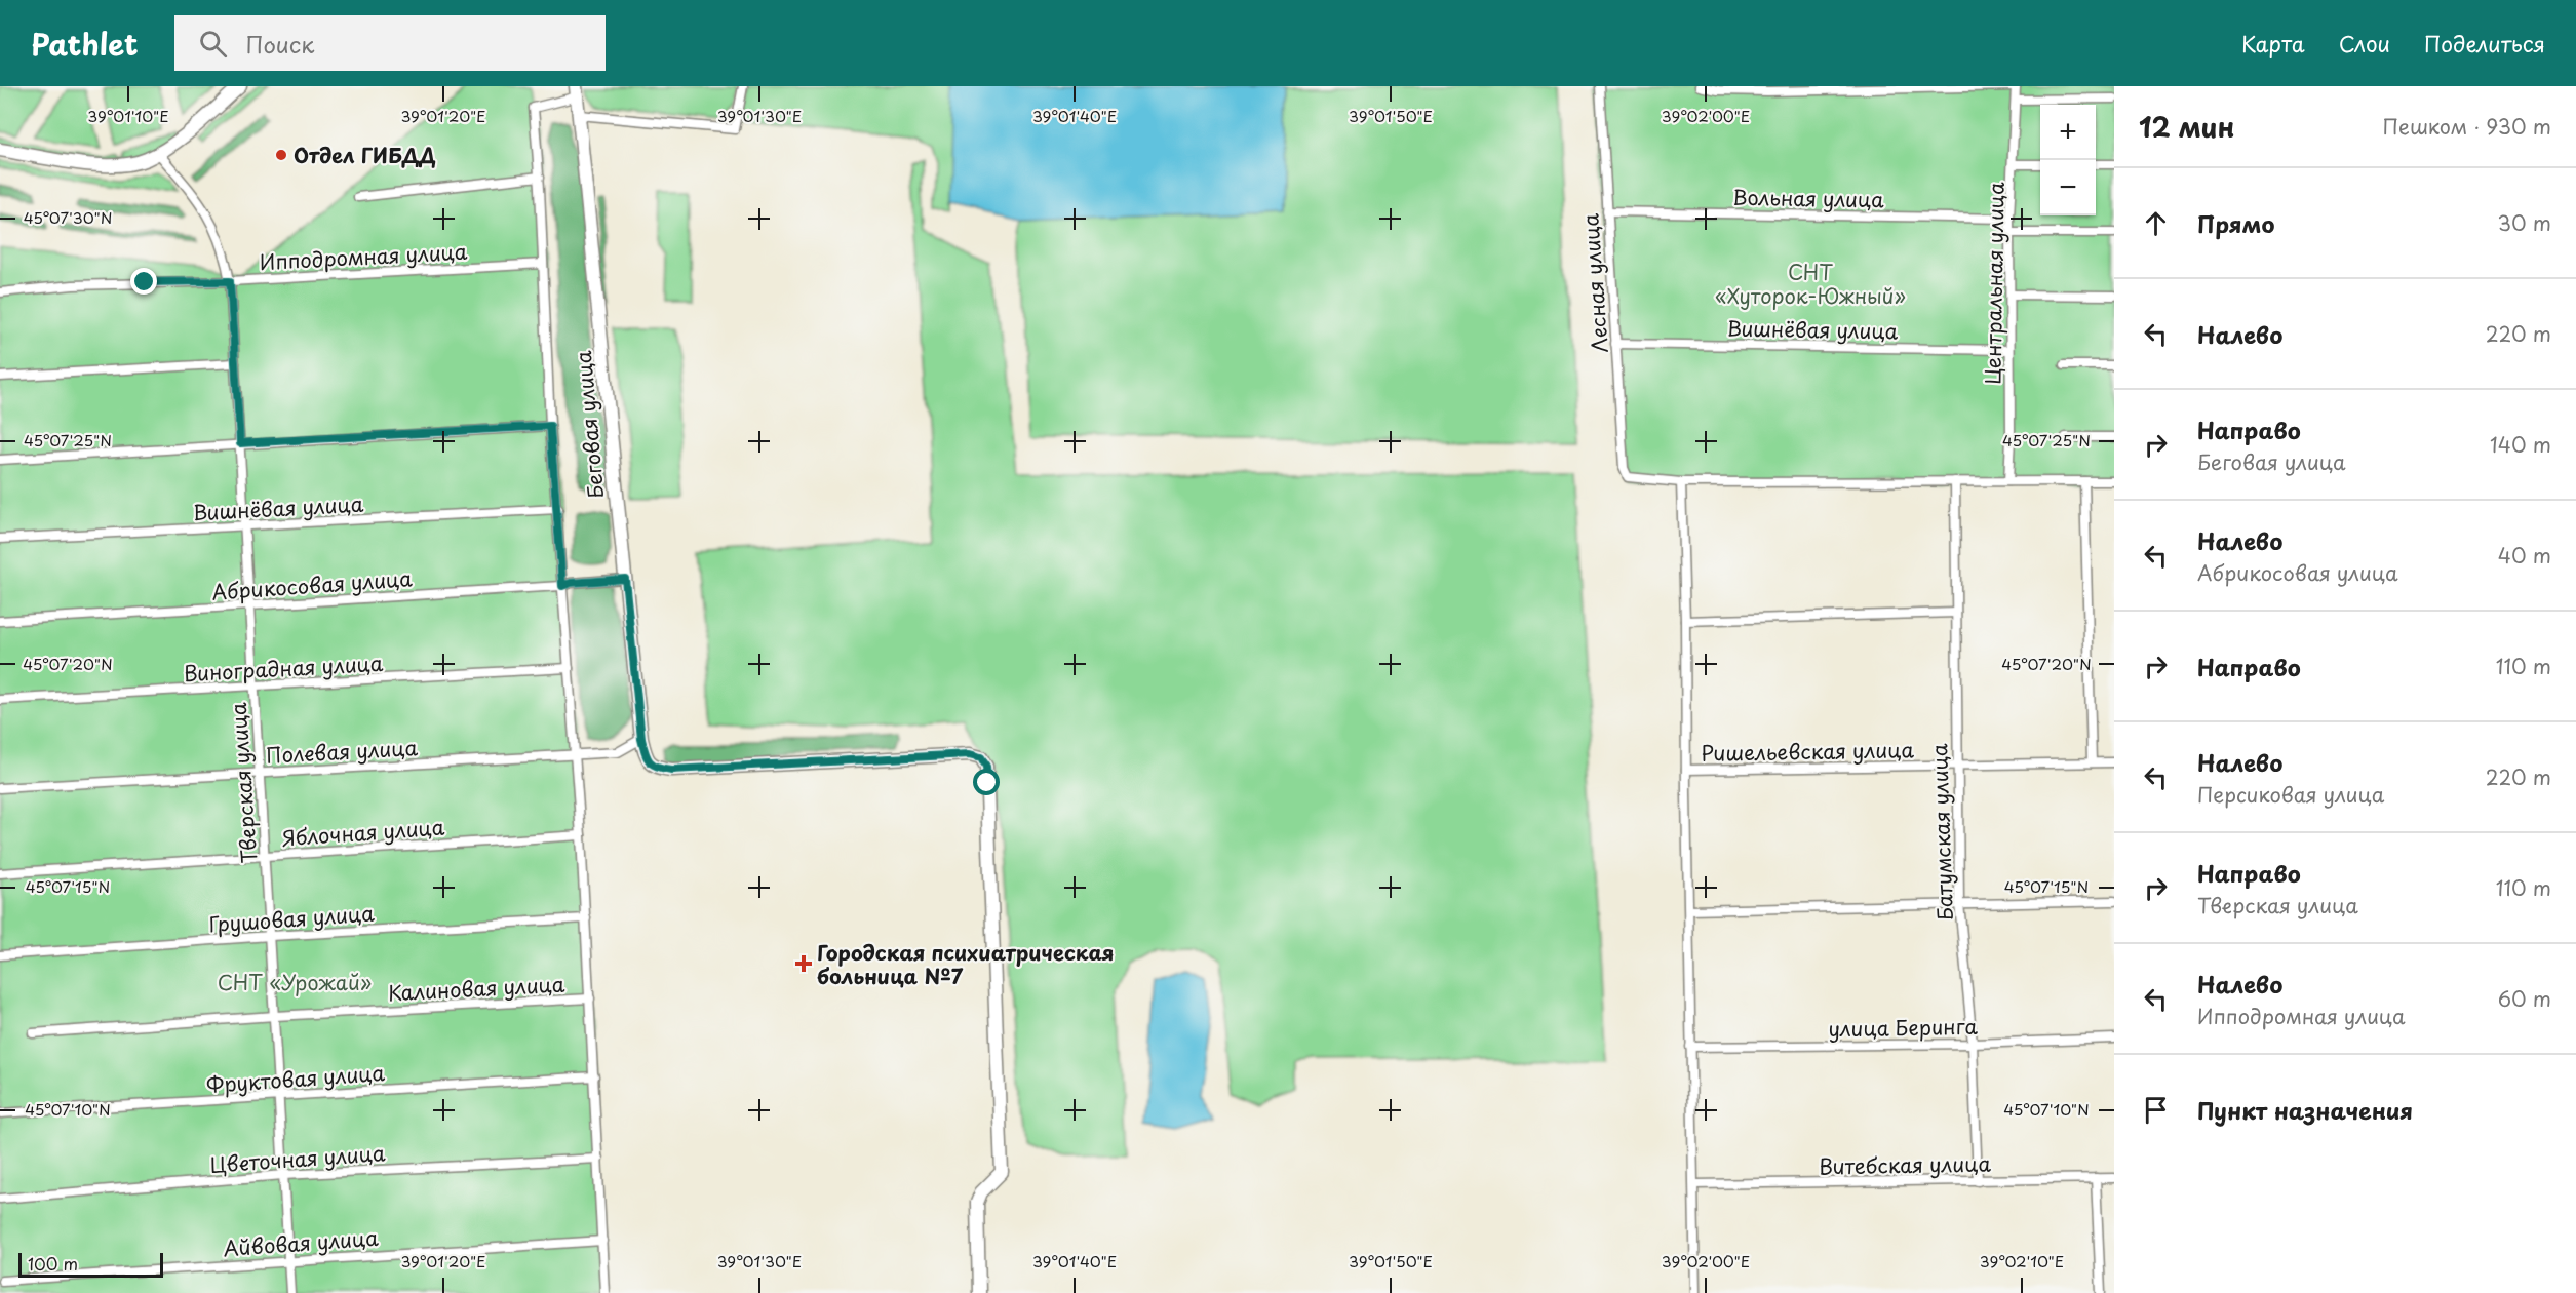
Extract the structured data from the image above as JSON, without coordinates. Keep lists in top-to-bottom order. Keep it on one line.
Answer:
{"streets":{"street":["Вольная улица","Ипподромная улица","Лесная улица","Центральная улица","Вишнёвая улица","Беговая улица","Абрикосовая улица","Виноградная улица","Полевая улица","Ришельевская улица","Тверская улица","Яблочная улица","Батумская улица","Грушовая улица","Калиновая улица","улица Беринга","Фруктовая улица","Цветочная улица","Витебская улица","Айвовая улица"]},"crossings":[["Вольная улица","Лесная улица"],["Вольная улица","Центральная улица"],["Ипподромная улица","Тверская улица"],["Лесная улица","Вишнёвая улица"],["Центральная улица","Вишнёвая улица"],["Вишнёвая улица","Тверская улица"],["Беговая улица","Абрикосовая улица"],["Беговая улица","Полевая улица"],["Абрикосовая улица","Тверская улица"],["Виноградная улица","Тверская улица"],["Полевая улица","Тверская улица"],["Ришельевская улица","Батумская улица"],["Тверская улица","Яблочная улица"],["Тверская улица","Грушовая улица"],["Тверская улица","Калиновая улица"],["Тверская улица","Фруктовая улица"],["Тверская улица","Цветочная улица"],["Тверская улица","Айвовая улица"],["Батумская улица","улица Беринга"],["Батумская улица","Витебская улица"]],"parks":["СНТ «Хуторок-Южный»","СНТ «Урожай»"],"places":{"other":["Отдел ГИБДД"],"health":["Городская психиатрическая больница №7"]},"scale_bar":"100 m","page":{"header":"Pathlet","search":"Поиск","nav":["Карта","Слои","Поделиться"],"heading":["12 мин","Пешком · 930 m"],"map_buttons":["+","−"],"list":[["Прямо","30 m"],["Налево","220 m"],["Направо","Беговая улица","140 m"],["Налево","Абрикосовая улица","40 m"],["Направо","110 m"],["Налево","Персиковая улица","220 m"],["Направо","Тверская улица","110 m"],["Налево","Ипподромная улица","60 m"],"Пункт назначения"],"scale":"100 m"},"coordinates":["39°01'10\"E","39°01'20\"E","39°01'30\"E","39°01'40\"E","39°01'50\"E","39°02'00\"E","45°07'30\"N","45°07'25\"N","45°07'20\"N","45°07'15\"N","45°07'10\"N","39°02'10\"E"]}
